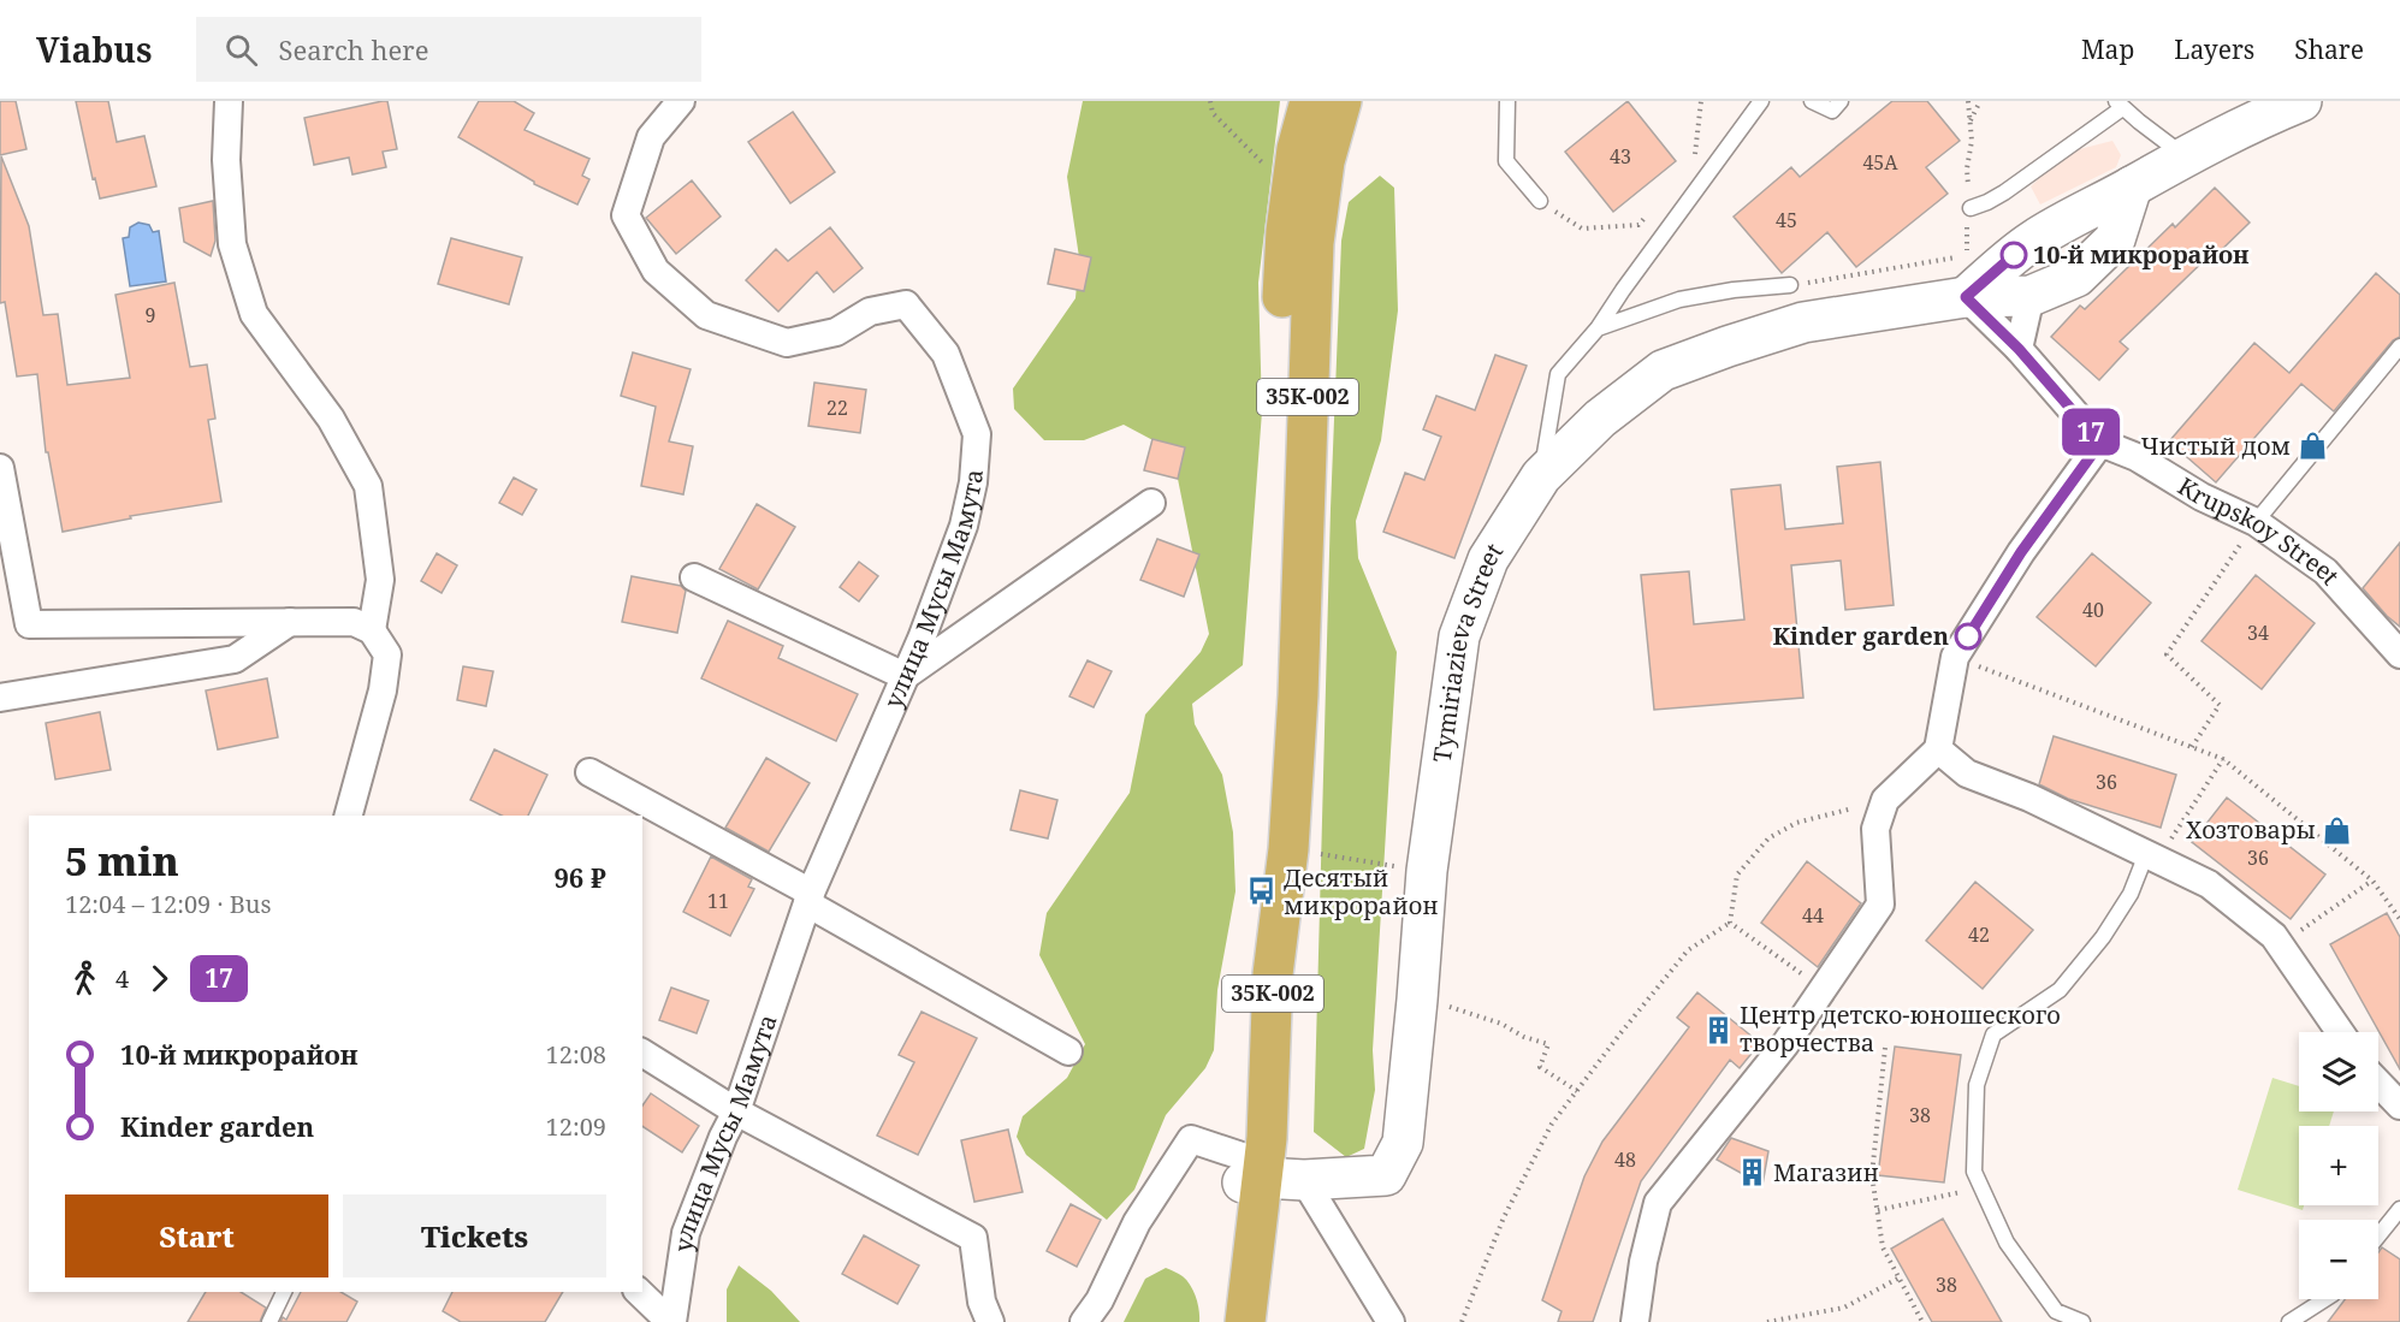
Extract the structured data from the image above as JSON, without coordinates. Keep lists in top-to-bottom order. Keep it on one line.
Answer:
{"streets":{"highway":["35К-002"],"street":["Krupskoy Street","улица Мусы Мамута","Tymiriazieva Street"]},"places":{"other":["10-й микрорайон","Kinder garden"],"shop":["Чистый дом","Хозтовары"],"bus stop":["Десятый микрорайон"],"building":["Центр детско-юношеского творчества","Магазин"]},"lines":["bus line 17"],"house_numbers":["43","45А","45","9","22","40","34","36","36","11","44","42","38","48","38"],"page":{"header":"Viabus","search":"Search here","nav":["Map","Layers","Share"],"on_map":"17","heading":["5 min","12:04 – 12:09 · Bus","96 ₽"],"legs":["4","17"],"list":[{"name":"10-й микрорайон","value":"12:08"},{"name":"Kinder garden","value":"12:09"}],"map_buttons":["+","−"],"buttons":["Start","Tickets"]}}
